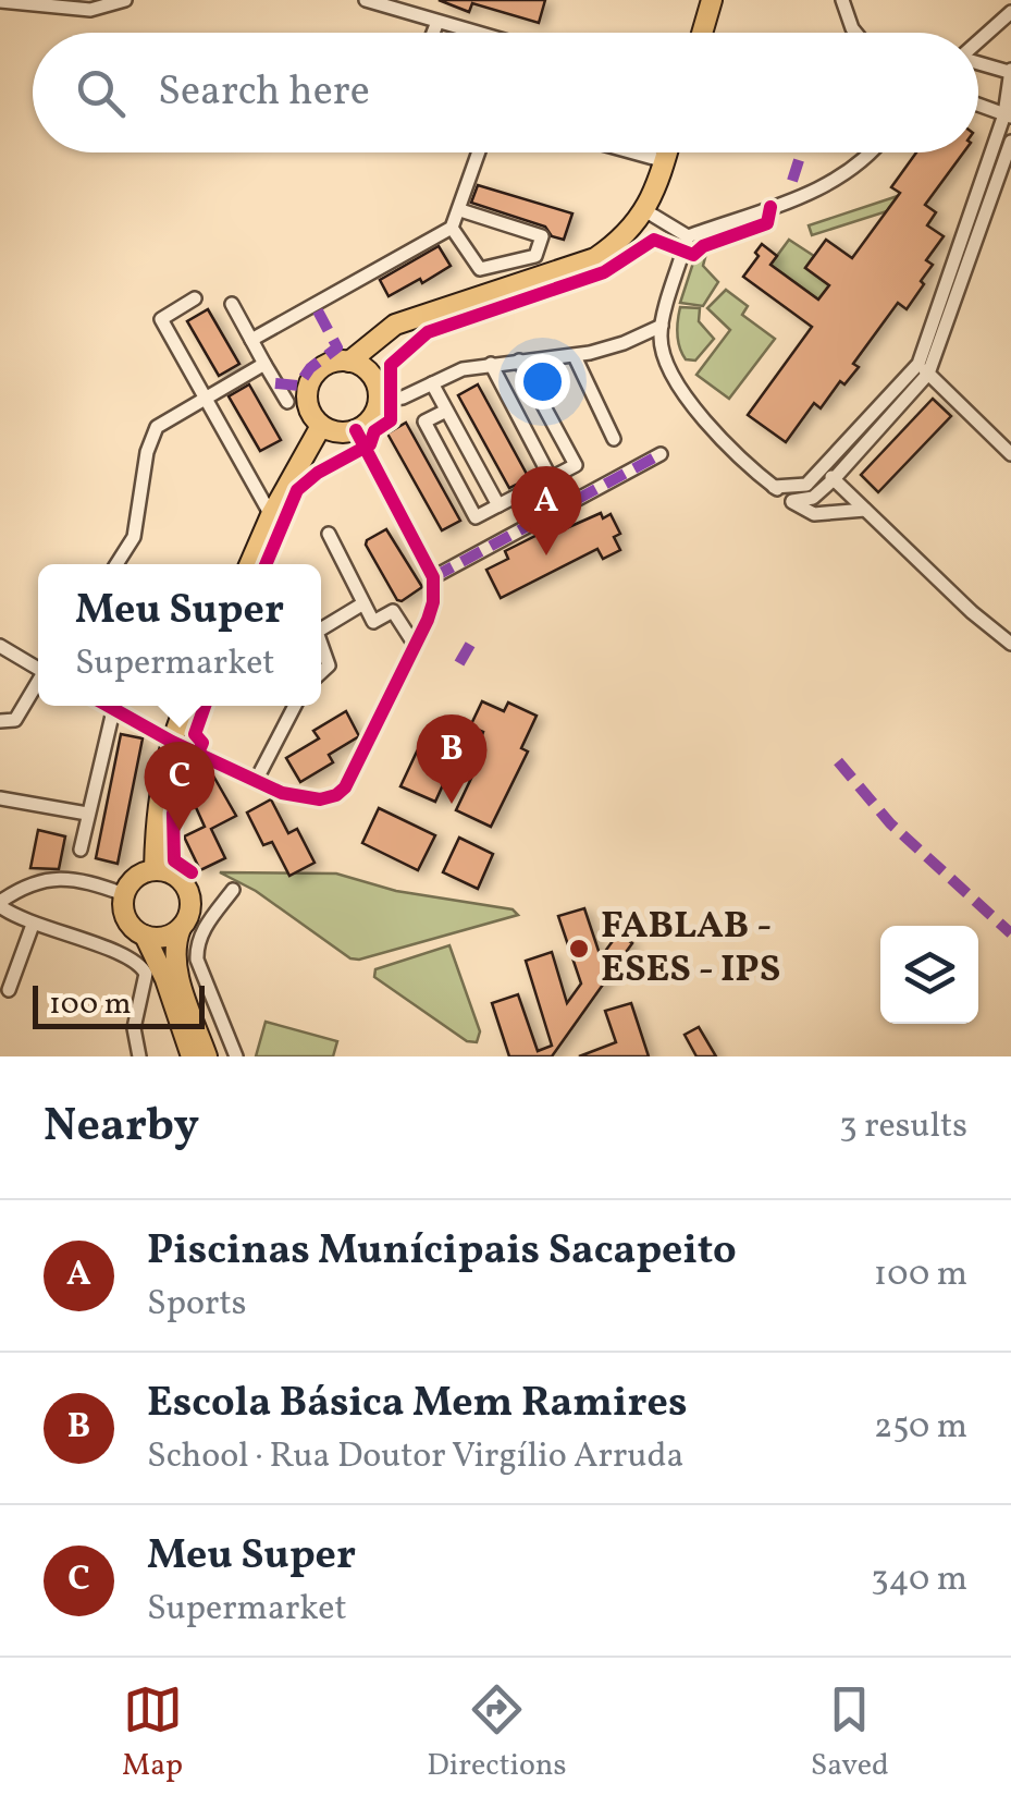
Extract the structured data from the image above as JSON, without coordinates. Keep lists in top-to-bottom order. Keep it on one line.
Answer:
{"places":["FABLAB - ESES - IPS"],"scale_bar":"100 m","page":{"search":"Search here","pins":["A","B","C"],"popup":["Meu Super","Supermarket"],"scale":"100 m","heading":["Nearby","3 results"],"list":[{"mark":"A","name":"Piscinas Munícipais Sacapeito","note":"Sports","value":"100 m"},{"mark":"B","name":"Escola Básica Mem Ramires","note":"School · Rua Doutor Virgílio Arruda","value":"250 m"},{"mark":"C","name":"Meu Super","note":"Supermarket","value":"340 m"}],"nav":["Map","Directions","Saved"]}}
